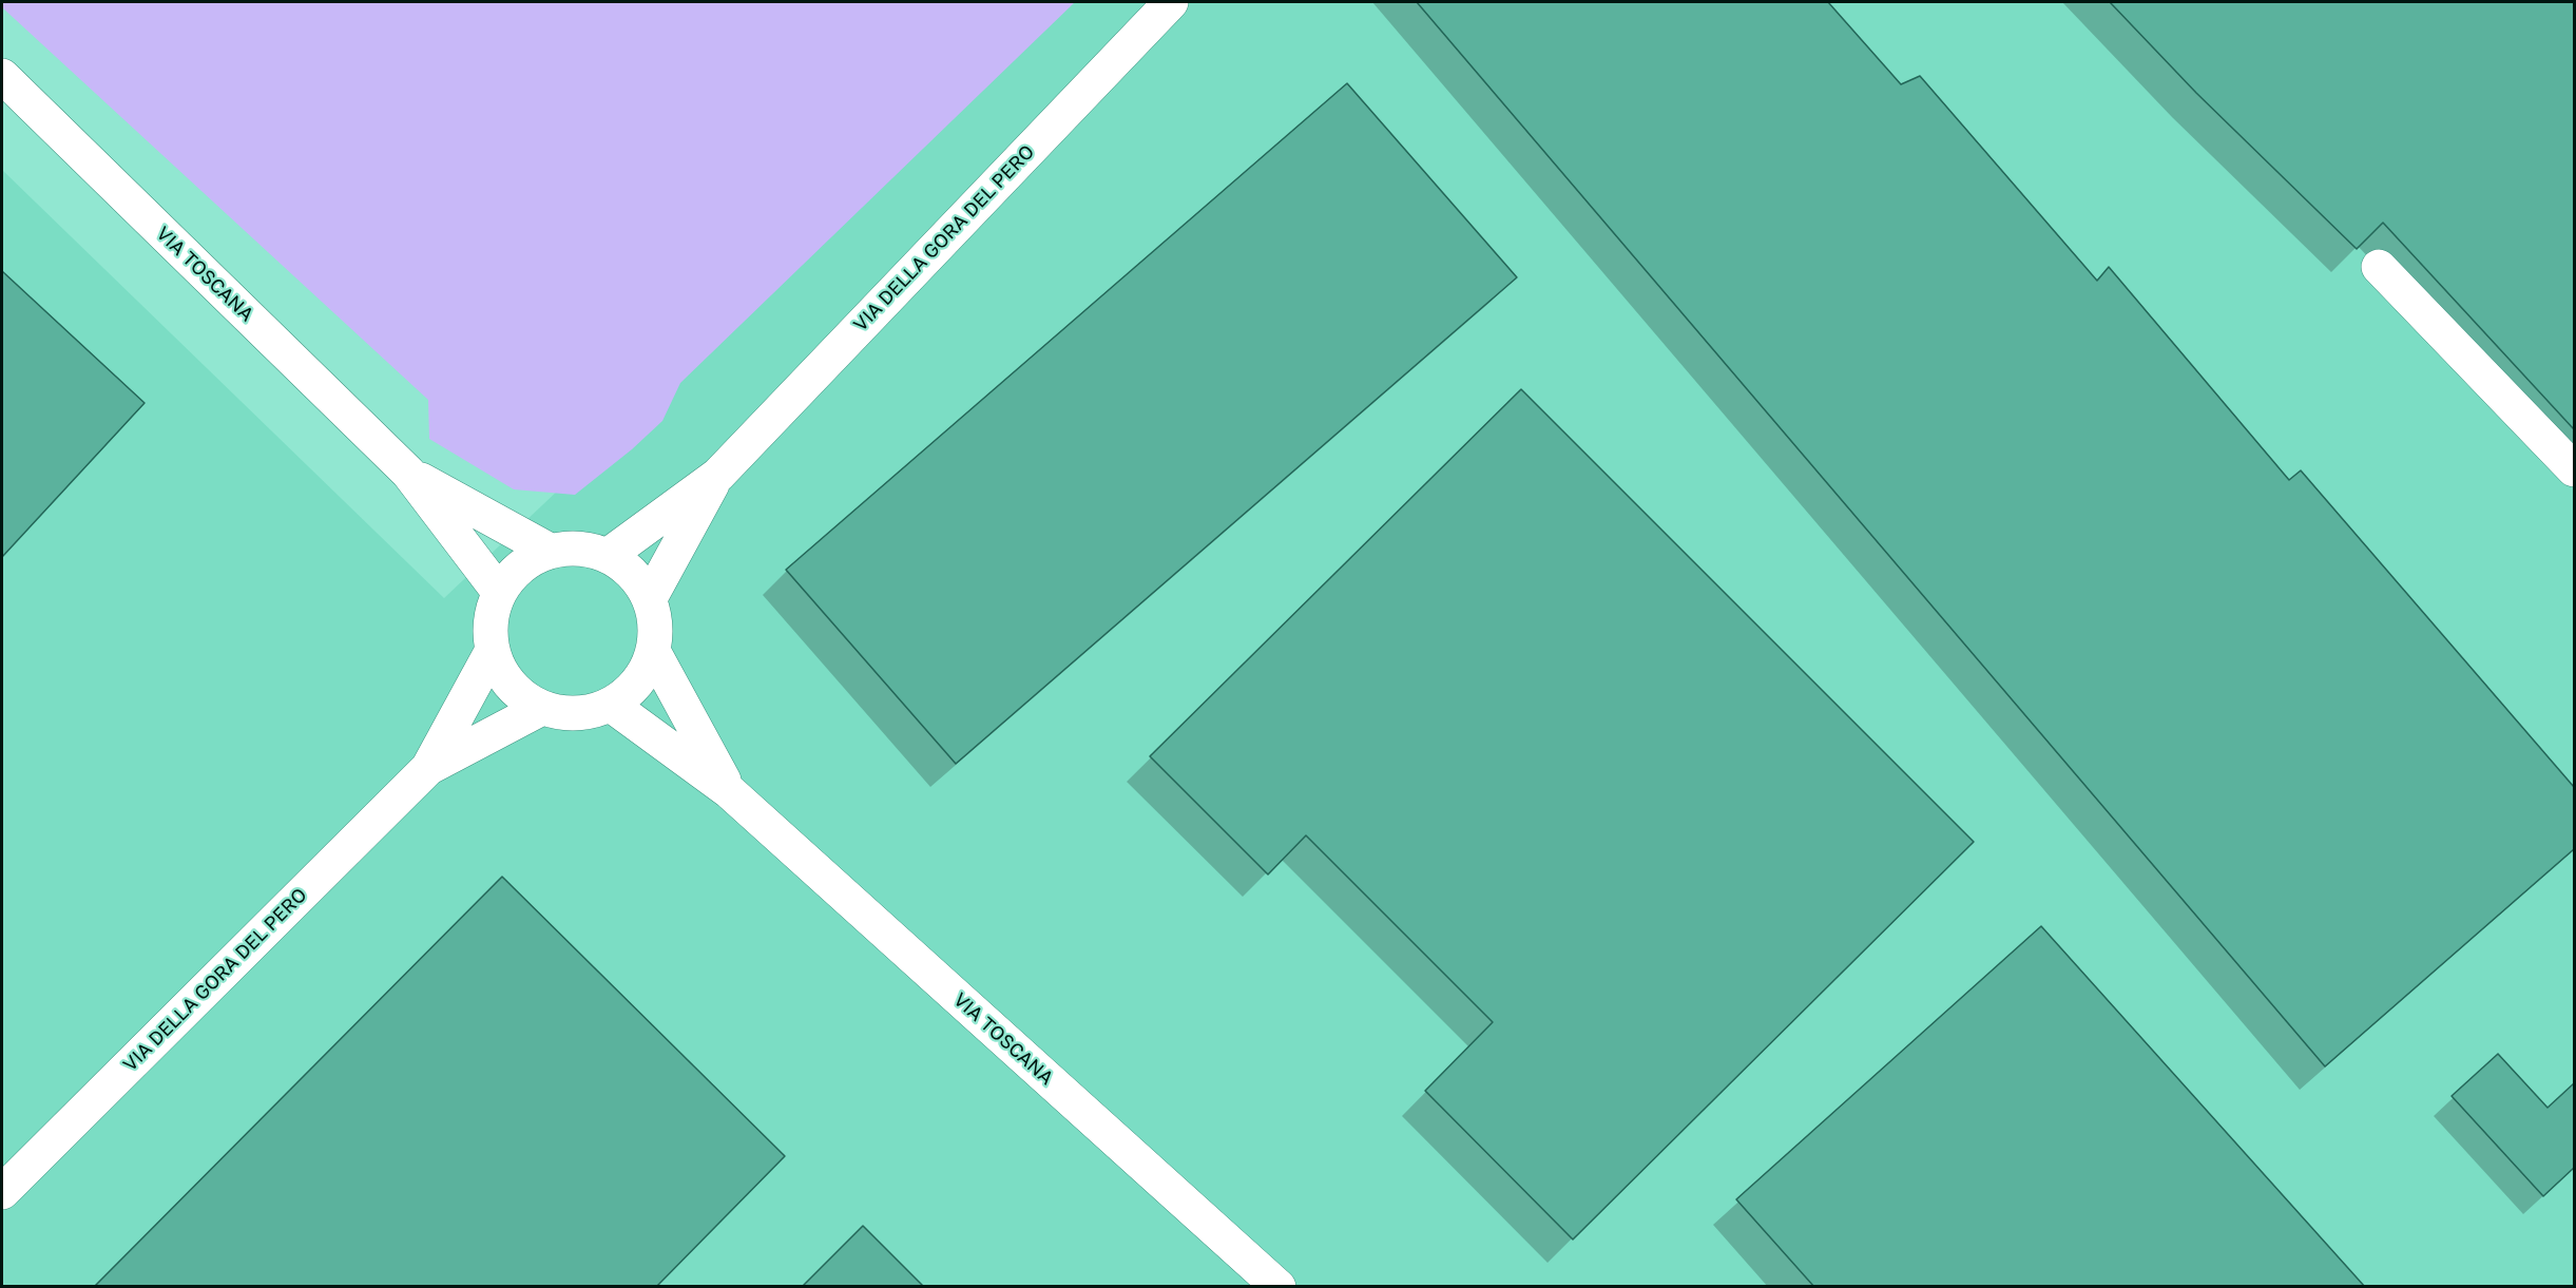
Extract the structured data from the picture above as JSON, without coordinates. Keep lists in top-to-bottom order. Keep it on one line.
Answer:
{"streets":{"street":["VIA DELLA GORA DEL PERO","VIA TOSCANA"]},"crossings":[["VIA DELLA GORA DEL PERO","VIA TOSCANA"]]}
